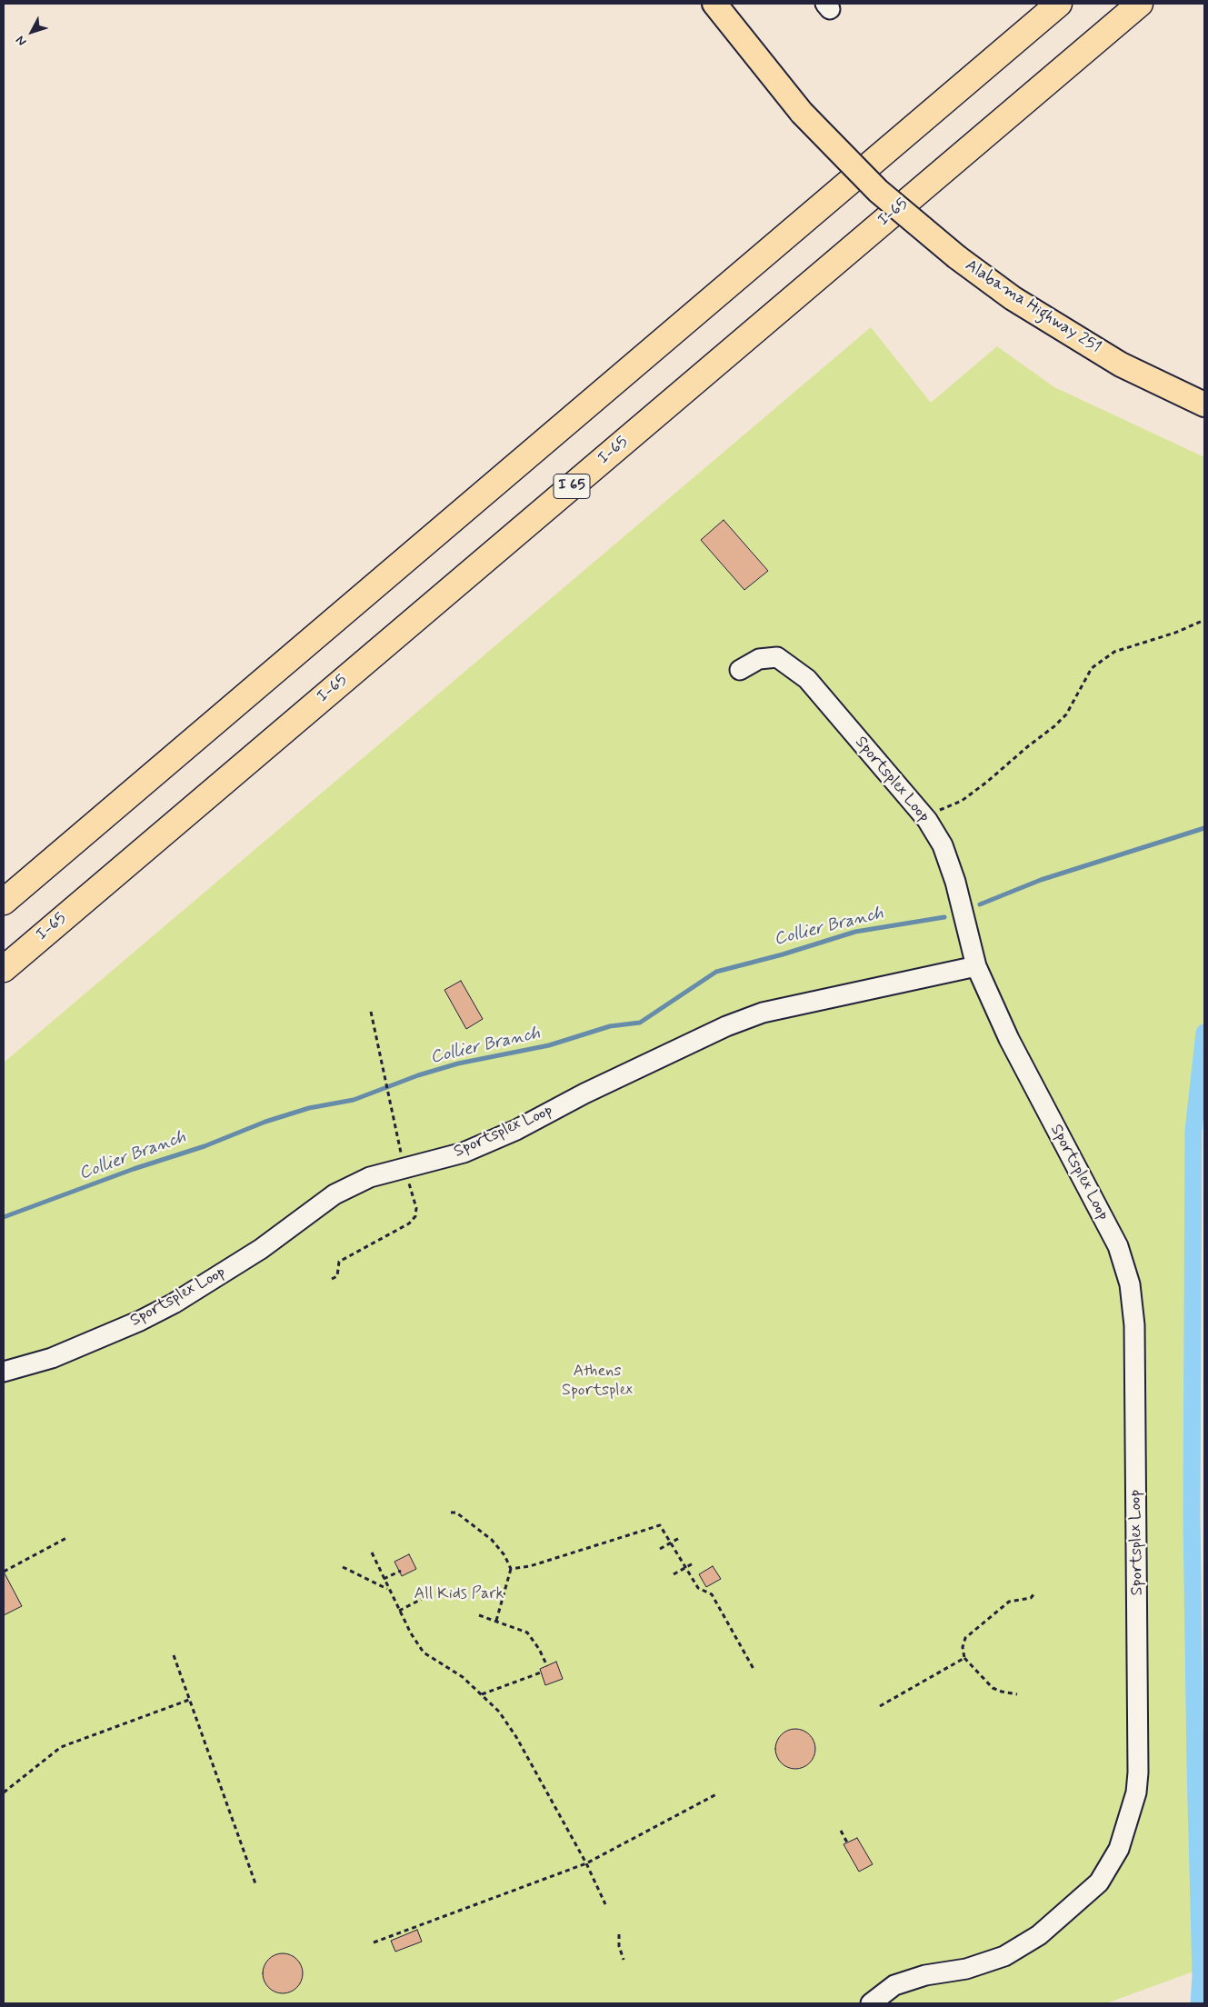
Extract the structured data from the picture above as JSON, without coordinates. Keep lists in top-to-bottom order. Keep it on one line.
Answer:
{"streets":{"highway":["I-65","I 65"],"main road":["Alabama Highway 251"],"lane":["Sportsplex Loop"]},"water":["Collier Branch"],"parks":["Athens Sportsplex","All Kids Park"],"north":"bottom left"}
